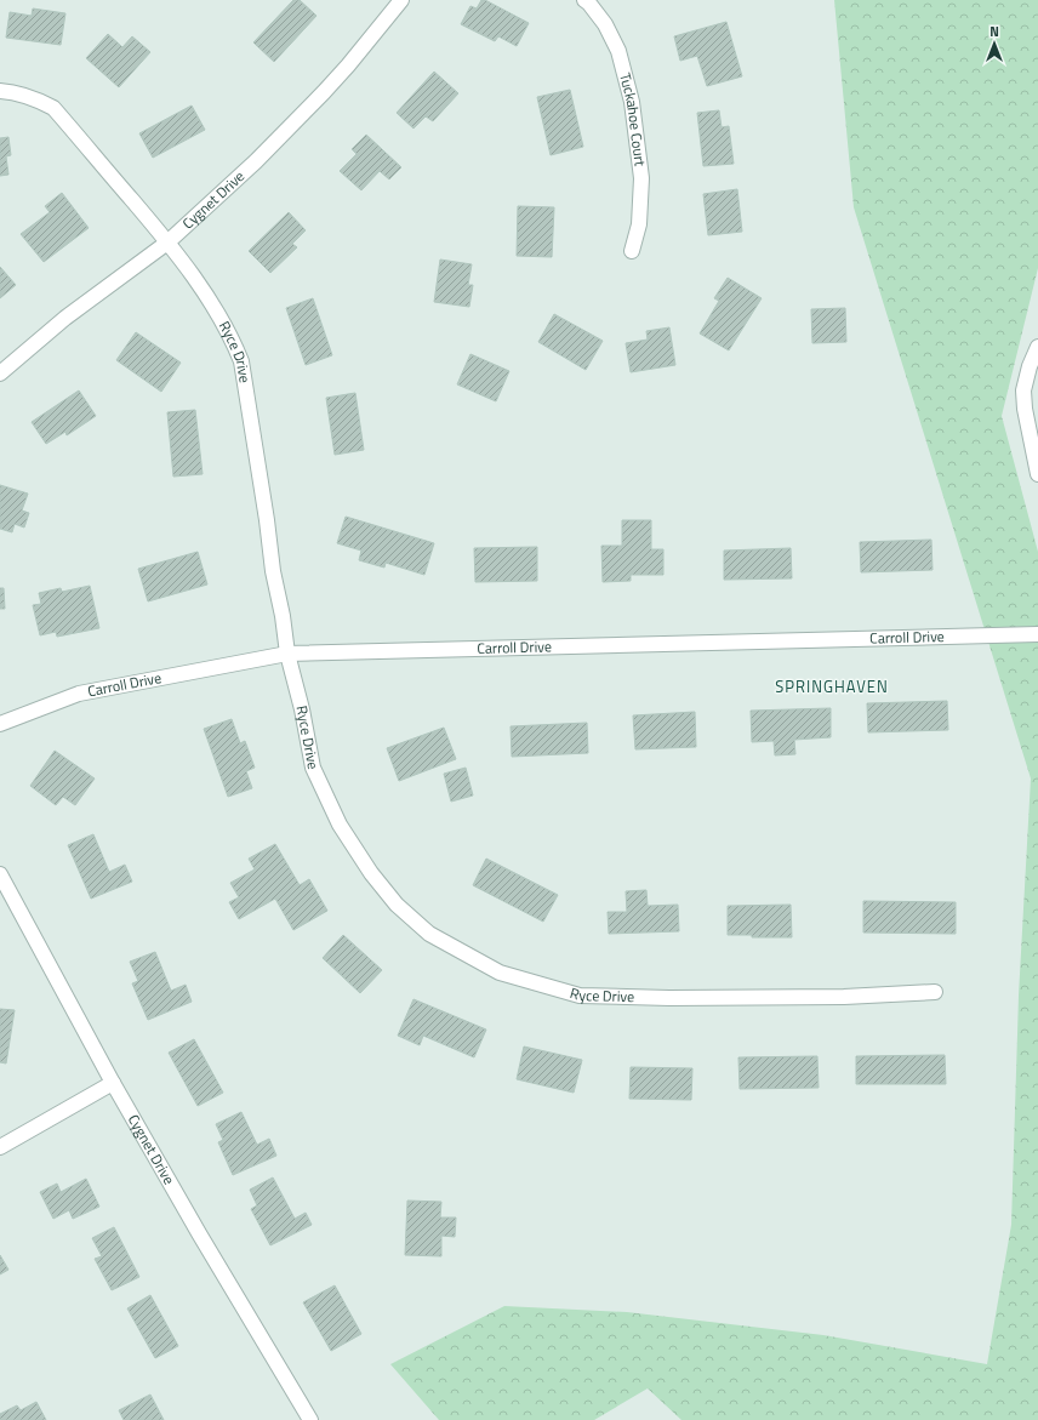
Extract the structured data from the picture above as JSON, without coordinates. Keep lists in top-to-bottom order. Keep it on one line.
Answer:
{"streets":{"street":["Tuckahoe Court","Cygnet Drive","Ryce Drive","Carroll Drive"]},"crossings":[["Cygnet Drive","Ryce Drive"],["Ryce Drive","Carroll Drive"]],"districts":["SPRINGHAVEN"],"north":"top"}
